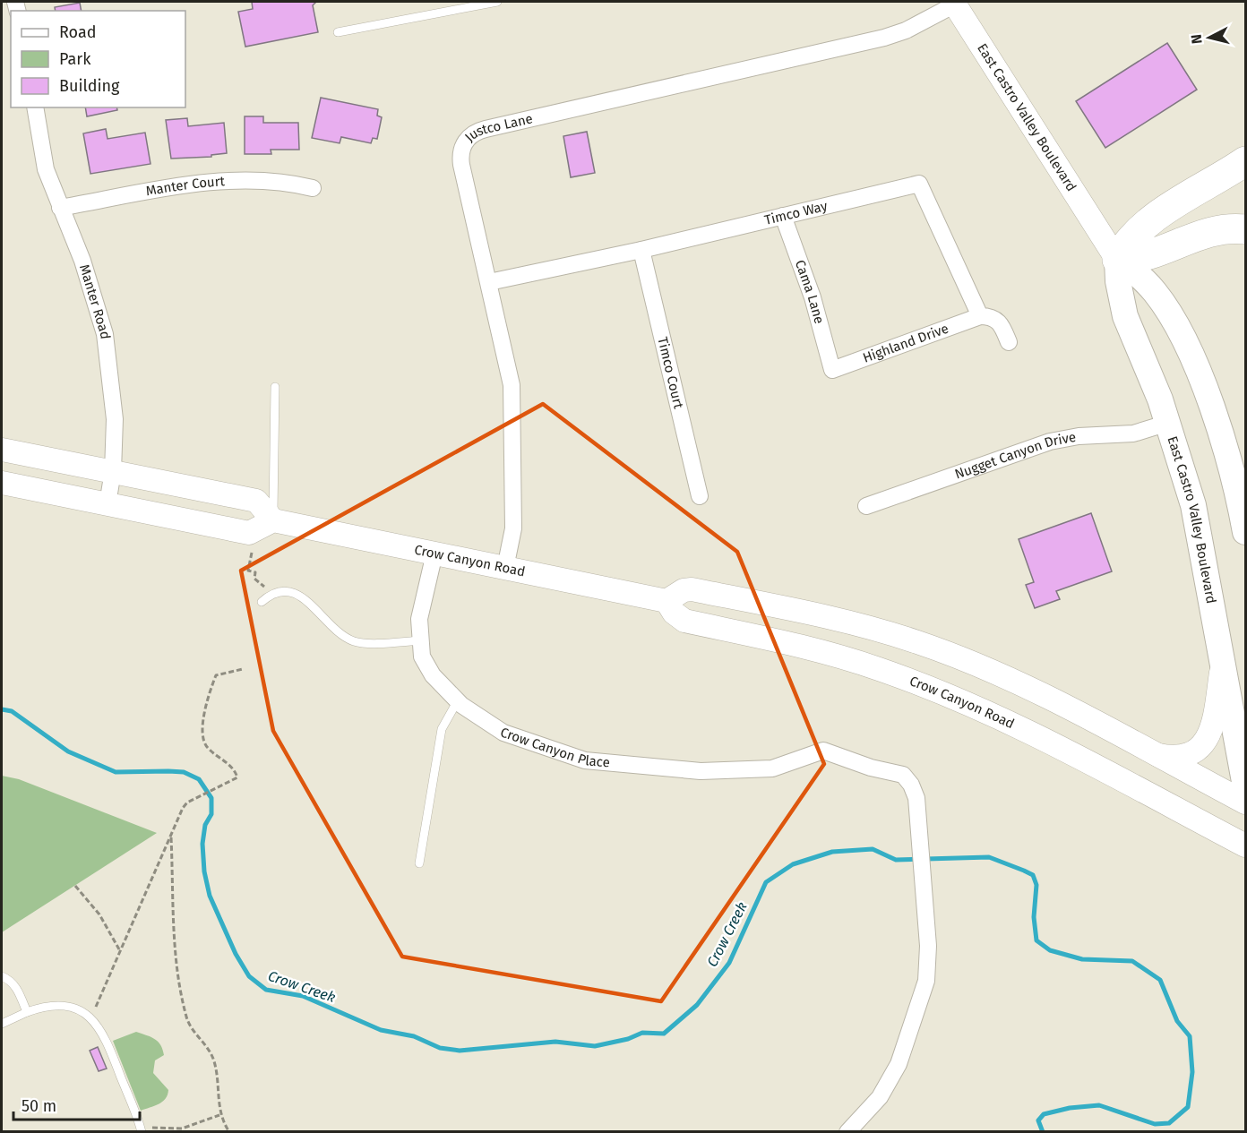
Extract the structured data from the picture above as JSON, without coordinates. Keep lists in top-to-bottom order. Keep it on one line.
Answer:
{"streets":{"main road":["East Castro Valley Boulevard","Crow Canyon Road"],"street":["Justco Lane","Manter Court","Timco Way","Cama Lane","Manter Road","Highland Drive","Timco Court","Nugget Canyon Drive","Crow Canyon Place"]},"crossings":[["East Castro Valley Boulevard","Justco Lane"],["East Castro Valley Boulevard","Nugget Canyon Drive"],["Justco Lane","Timco Way"],["Justco Lane","Crow Canyon Road"],["Manter Court","Manter Road"],["Timco Way","Cama Lane"],["Timco Way","Highland Drive"],["Timco Way","Timco Court"],["Cama Lane","Highland Drive"],["Manter Road","Crow Canyon Road"],["Crow Canyon Road","Crow Canyon Place"]],"water":["Crow Creek"],"legend":["Road","Park","Building"],"scale_bar":"50 m","north":"left"}
